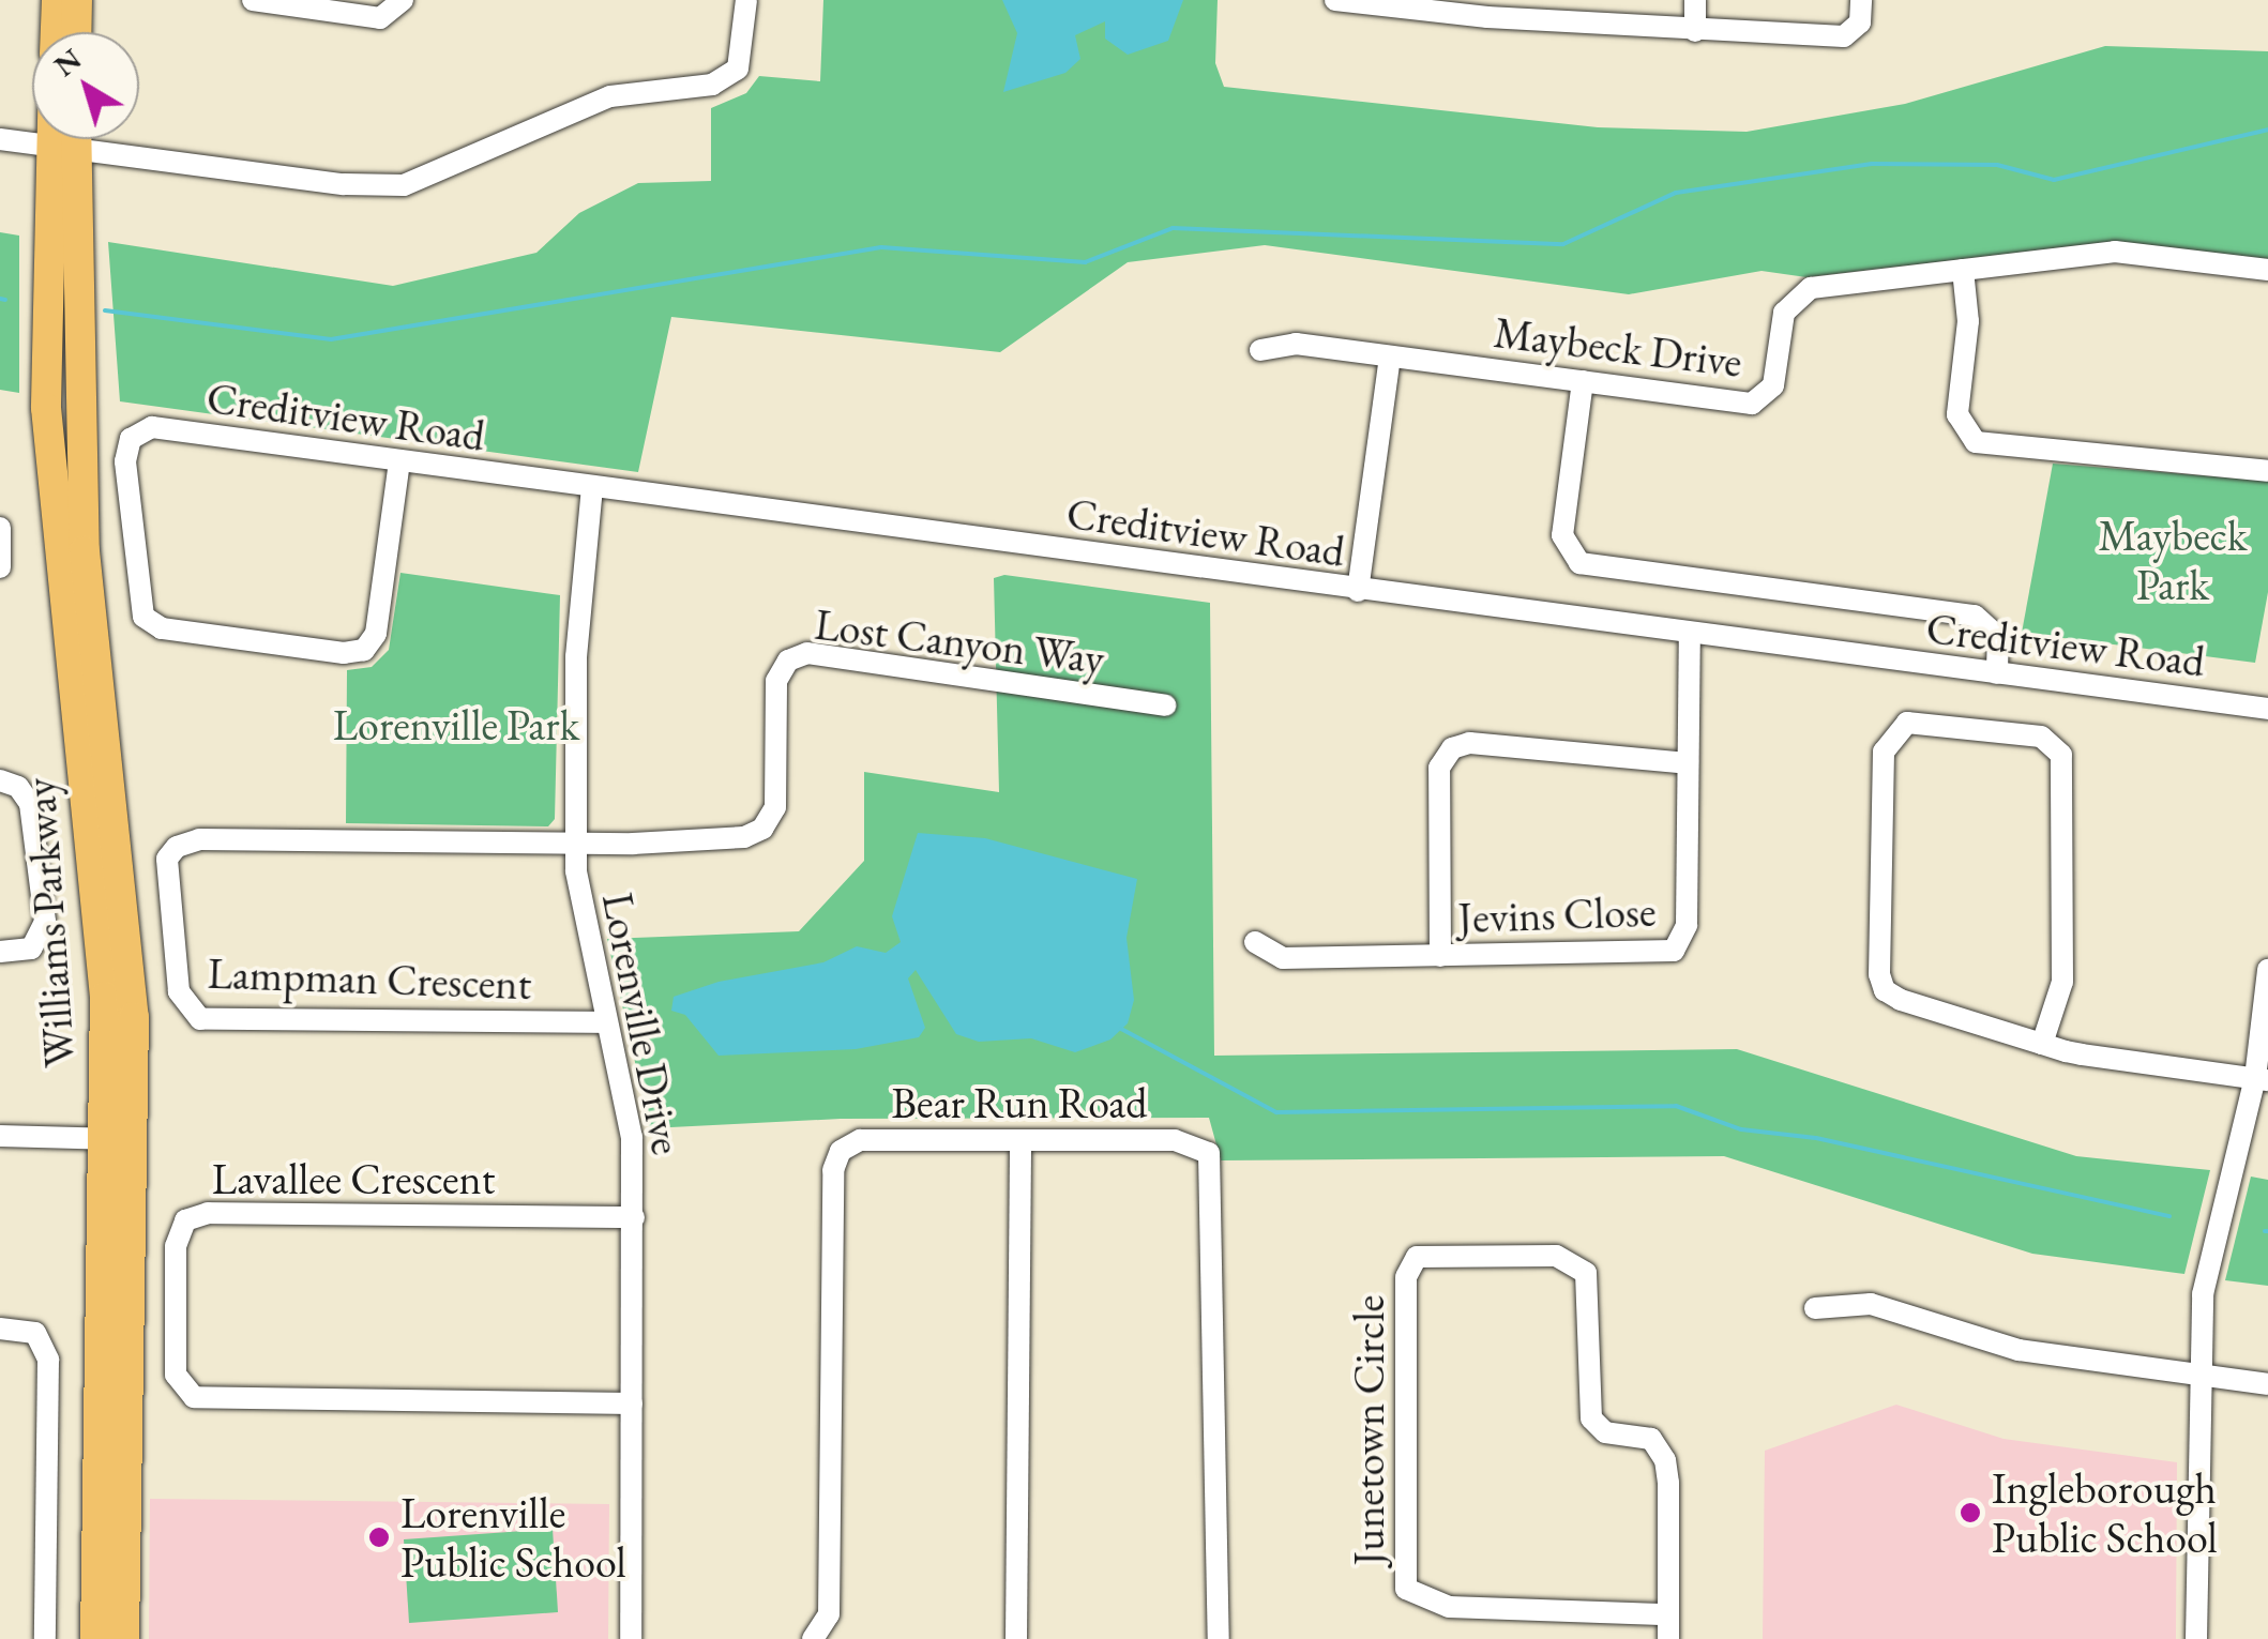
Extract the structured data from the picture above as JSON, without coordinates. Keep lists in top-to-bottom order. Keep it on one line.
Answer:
{"streets":{"main road":["Williams Parkway"],"street":["Maybeck Drive","Creditview Road","Lost Canyon Way","Jevins Close","Lampman Crescent","Lorenville Drive","Bear Run Road","Lavallee Crescent","Junetown Circle"]},"crossings":[["Creditview Road","Jevins Close"],["Creditview Road","Lorenville Drive"],["Lost Canyon Way","Lampman Crescent"],["Lost Canyon Way","Lorenville Drive"],["Lampman Crescent","Lorenville Drive"],["Lorenville Drive","Lavallee Crescent"]],"parks":["Maybeck Park","Lorenville Park"],"places":["Ingleborough Public School","Lorenville Public School"],"north":"top left"}
